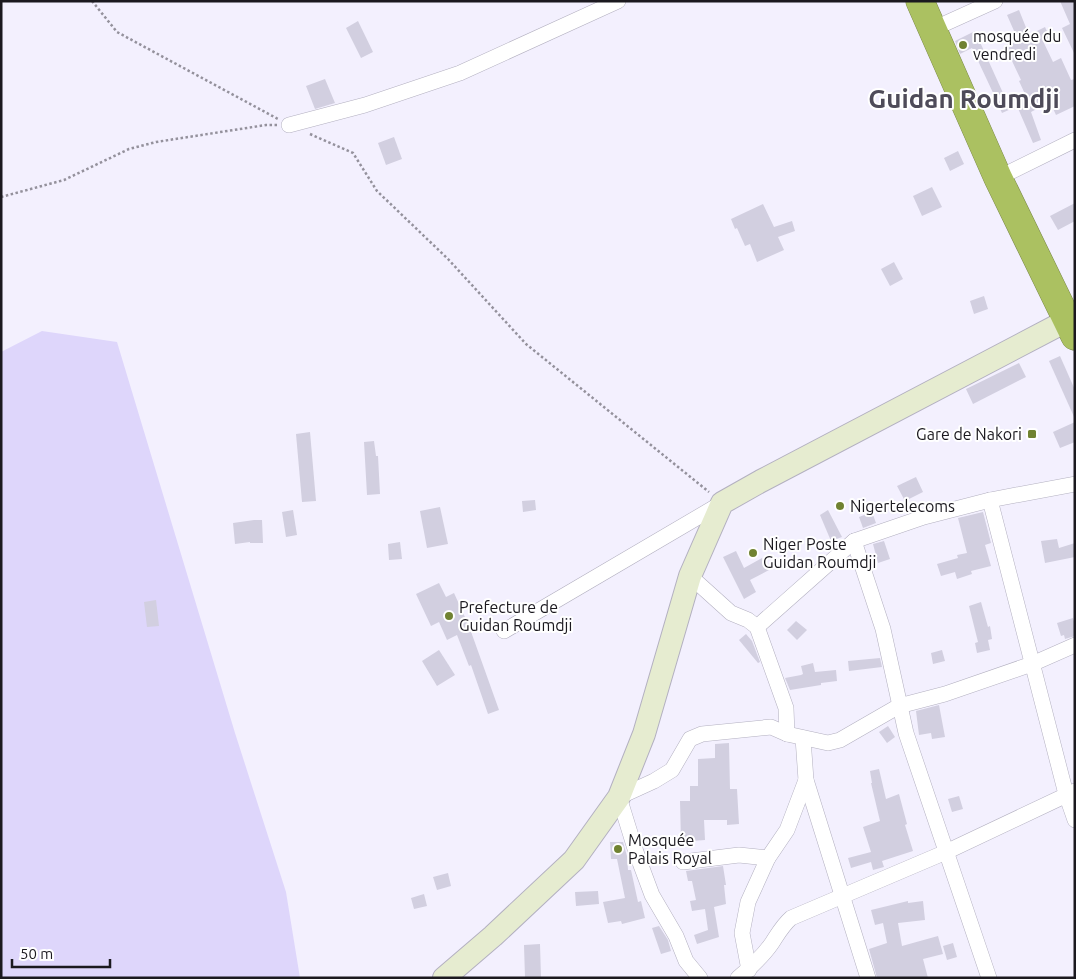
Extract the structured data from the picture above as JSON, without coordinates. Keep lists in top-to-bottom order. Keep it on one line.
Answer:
{"districts":["Guidan Roumdji"],"places":{"other":["mosquée du vendredi","Nigertelecoms","Niger Poste Guidan Roumdji","Prefecture de Guidan Roumdji","Mosquée Palais Royal"],"transit":["Gare de Nakori"]},"scale_bar":"50 m"}
